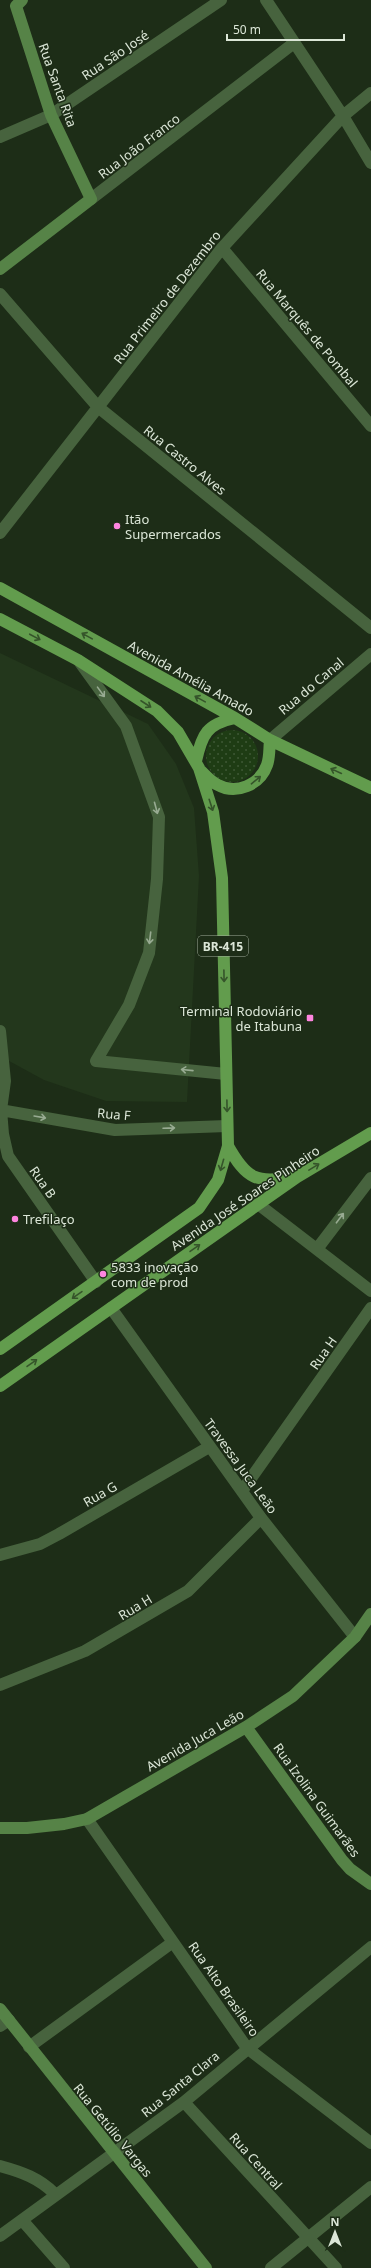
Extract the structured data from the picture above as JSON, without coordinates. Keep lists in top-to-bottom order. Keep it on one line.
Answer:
{"streets":{"main road":["Avenida Amélia Amado","BR-415","Avenida José Soares Pinheiro"],"street":["Rua São José","Rua Santa Rita","Rua João Franco","Rua Primeiro de Dezembro","Rua Marquês de Pombal","Rua Castro Alves","Rua do Canal","Rua F","Rua B","Rua H","Travessa Juca Leão","Rua G","Avenida Juca Leão","Rua Izolina Guimarães","Rua Alto Brasileiro","Rua Santa Clara","Rua Getúlio Vargas","Rua Central"]},"crossings":[["Rua São José","Rua Santa Rita"],["Rua Santa Rita","Rua João Franco"],["Rua Primeiro de Dezembro","Rua Marquês de Pombal"],["Rua Primeiro de Dezembro","Rua Castro Alves"],["Avenida Amélia Amado","Rua do Canal"],["Avenida Amélia Amado","BR-415"],["Rua do Canal","BR-415"],["BR-415","Rua F"],["BR-415","Avenida José Soares Pinheiro"],["Rua F","Rua B"],["Rua F","Avenida José Soares Pinheiro"],["Rua B","Avenida José Soares Pinheiro"],["Avenida José Soares Pinheiro","Travessa Juca Leão"],["Rua H","Travessa Juca Leão"],["Travessa Juca Leão","Rua G"],["Travessa Juca Leão","Avenida Juca Leão"],["Avenida Juca Leão","Rua Izolina Guimarães"],["Avenida Juca Leão","Rua Alto Brasileiro"],["Rua Alto Brasileiro","Rua Santa Clara"],["Rua Santa Clara","Rua Getúlio Vargas"],["Rua Santa Clara","Rua Central"]],"one_way":["Rua F"],"places":{"other":["Itão Supermercados","Trefilaço","5833 inovação com de prod"],"transit":["Terminal Rodoviário de Itabuna"]},"scale_bar":"50 m","north":"top"}
